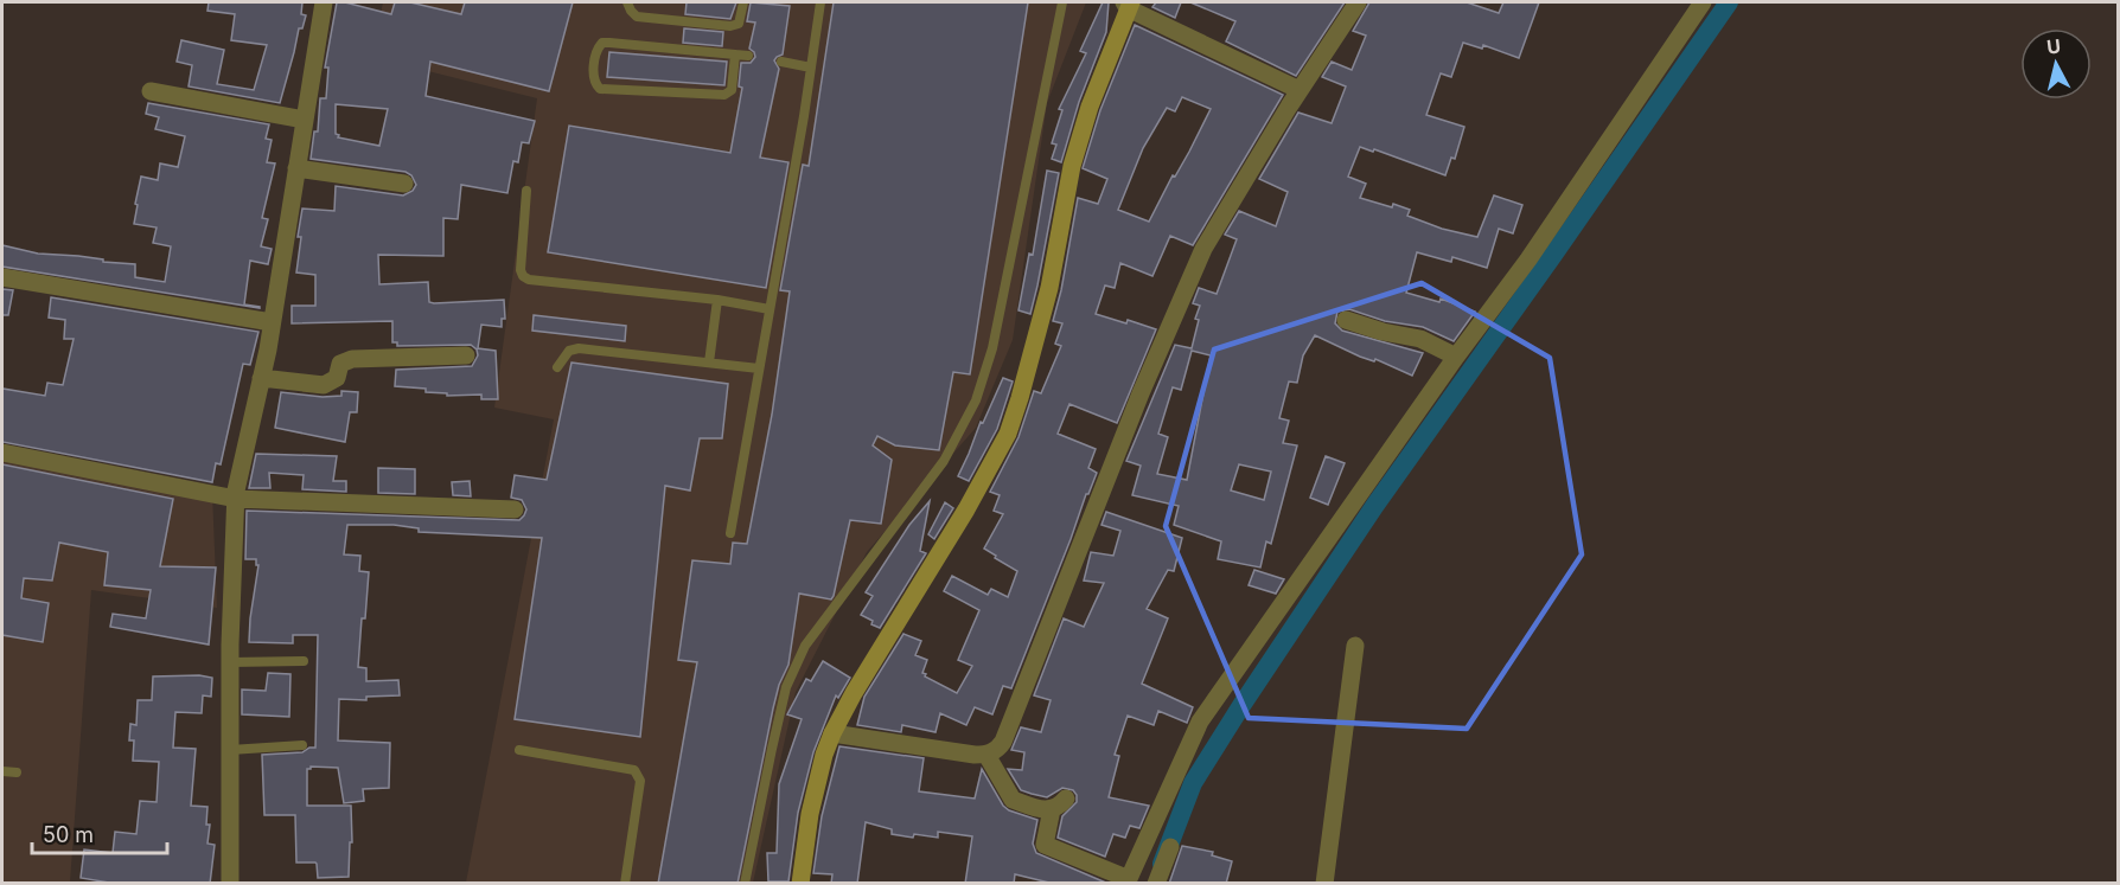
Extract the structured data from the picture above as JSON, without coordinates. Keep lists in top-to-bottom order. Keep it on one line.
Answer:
{"scale_bar":"50 m","north":"top"}
